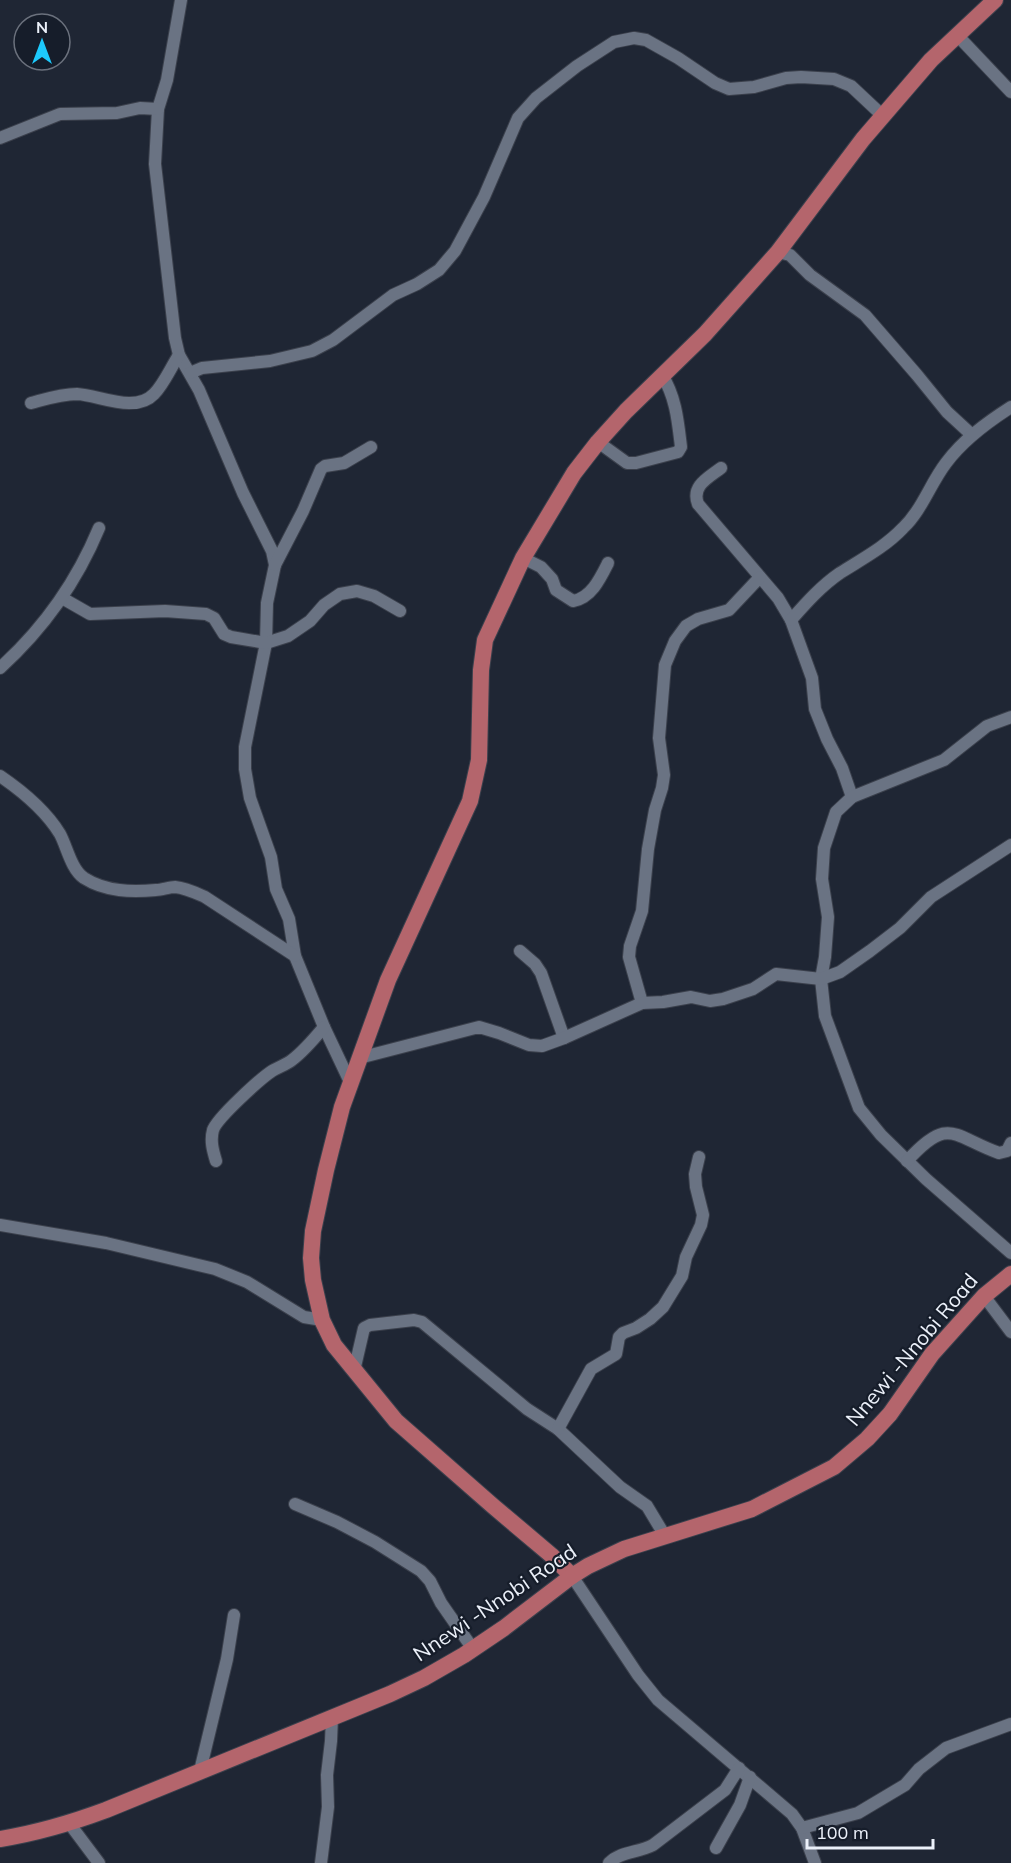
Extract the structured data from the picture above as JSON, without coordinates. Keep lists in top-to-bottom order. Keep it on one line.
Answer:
{"streets":{"main road":["Nnewi -Nnobi Road"]},"scale_bar":"100 m","north":"top"}
